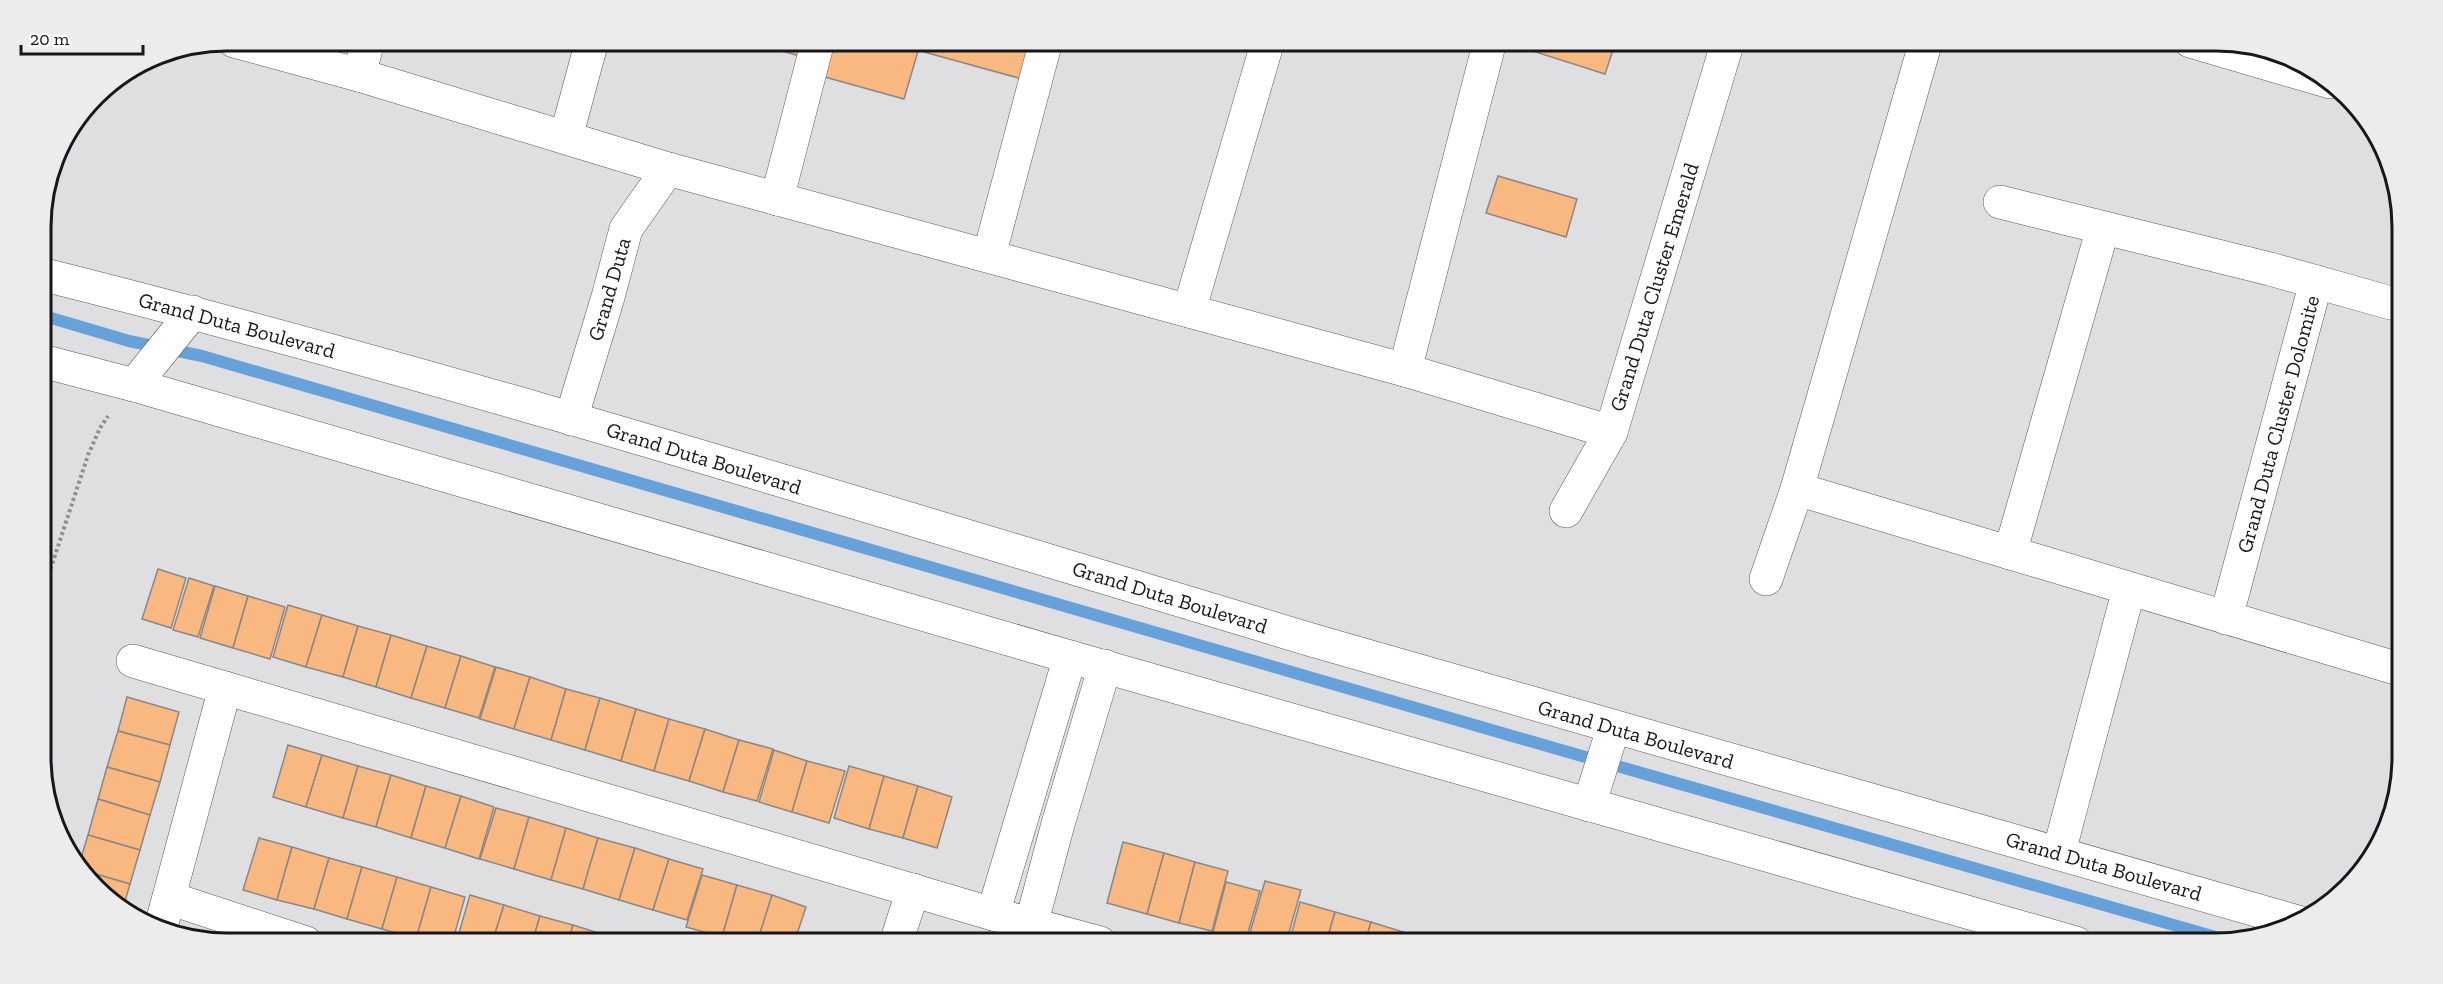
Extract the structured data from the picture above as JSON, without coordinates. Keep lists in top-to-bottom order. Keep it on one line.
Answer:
{"streets":{"street":["Grand Duta Cluster Emerald","Grand Duta","Grand Duta Boulevard","Grand Duta Cluster Dolomite"]},"crossings":[["Grand Duta Cluster Emerald","Grand Duta"],["Grand Duta","Grand Duta Boulevard"]],"scale_bar":"20 m"}
